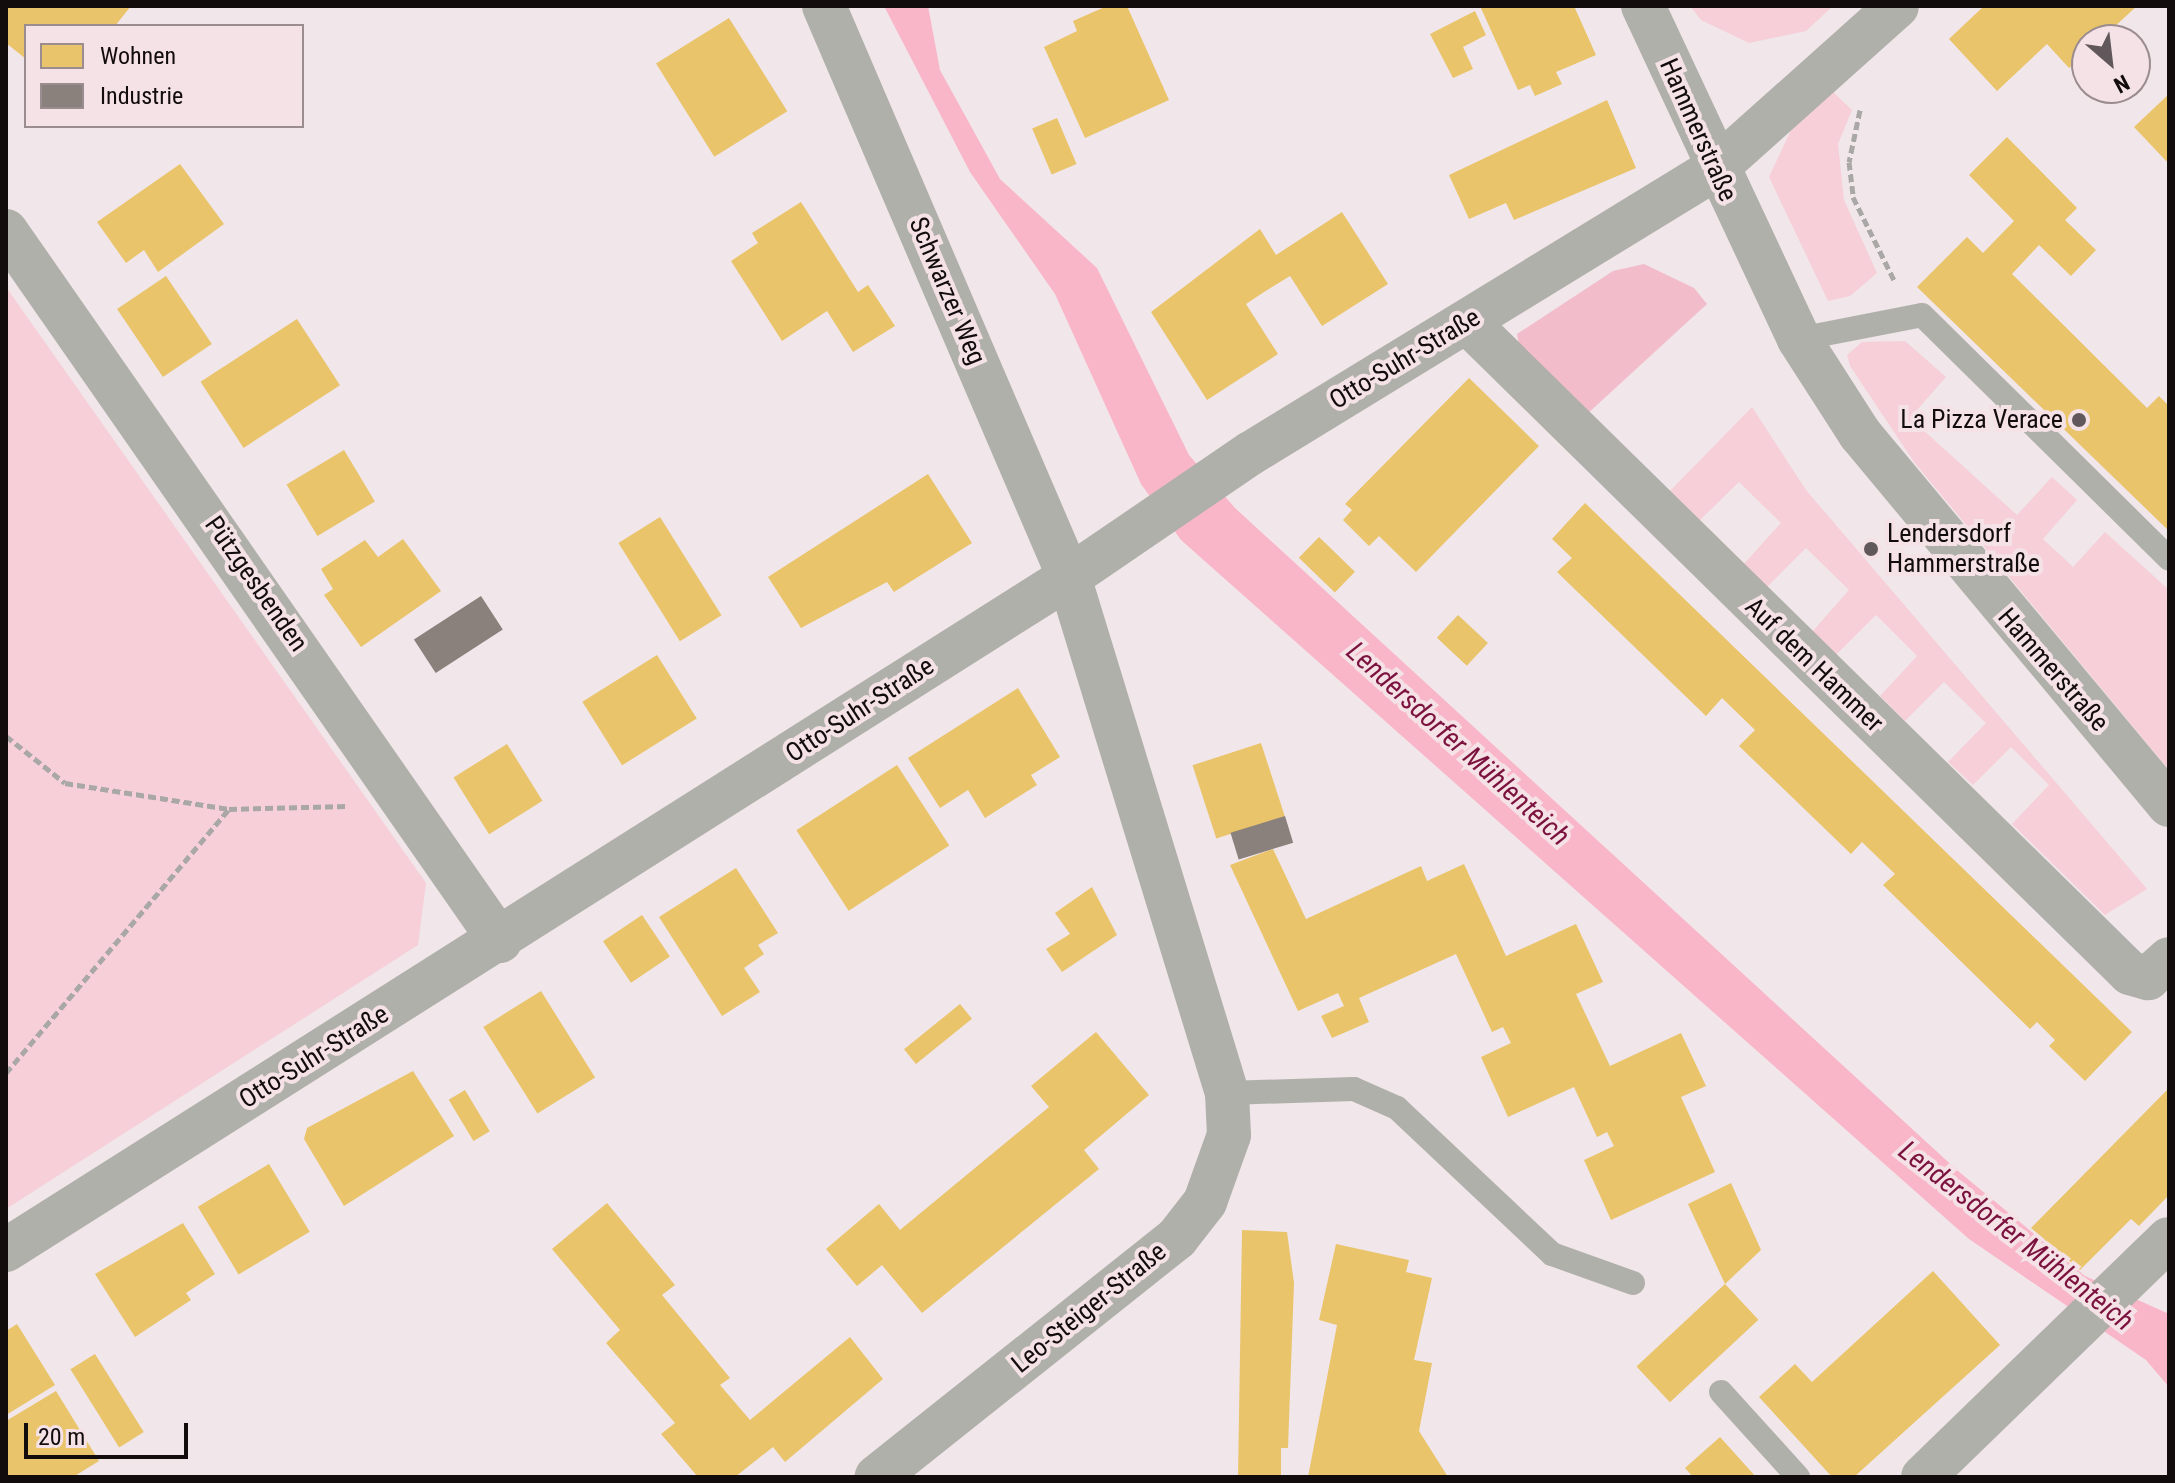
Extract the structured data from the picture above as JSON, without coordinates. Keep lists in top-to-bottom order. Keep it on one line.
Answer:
{"streets":{"street":["Hammerstraße","Schwarzer Weg","Otto-Suhr-Straße","Pützgesbenden","Auf dem Hammer","Leo-Steiger-Straße"]},"crossings":[["Hammerstraße","Otto-Suhr-Straße"],["Schwarzer Weg","Otto-Suhr-Straße"],["Schwarzer Weg","Leo-Steiger-Straße"],["Otto-Suhr-Straße","Pützgesbenden"],["Otto-Suhr-Straße","Auf dem Hammer"],["Otto-Suhr-Straße","Leo-Steiger-Straße"]],"water":["Lendersdorfer Mühlenteich"],"places":["La Pizza Verace","Lendersdorf Hammerstraße"],"legend":["Wohnen","Industrie"],"scale_bar":"20 m","north":"bottom right"}
